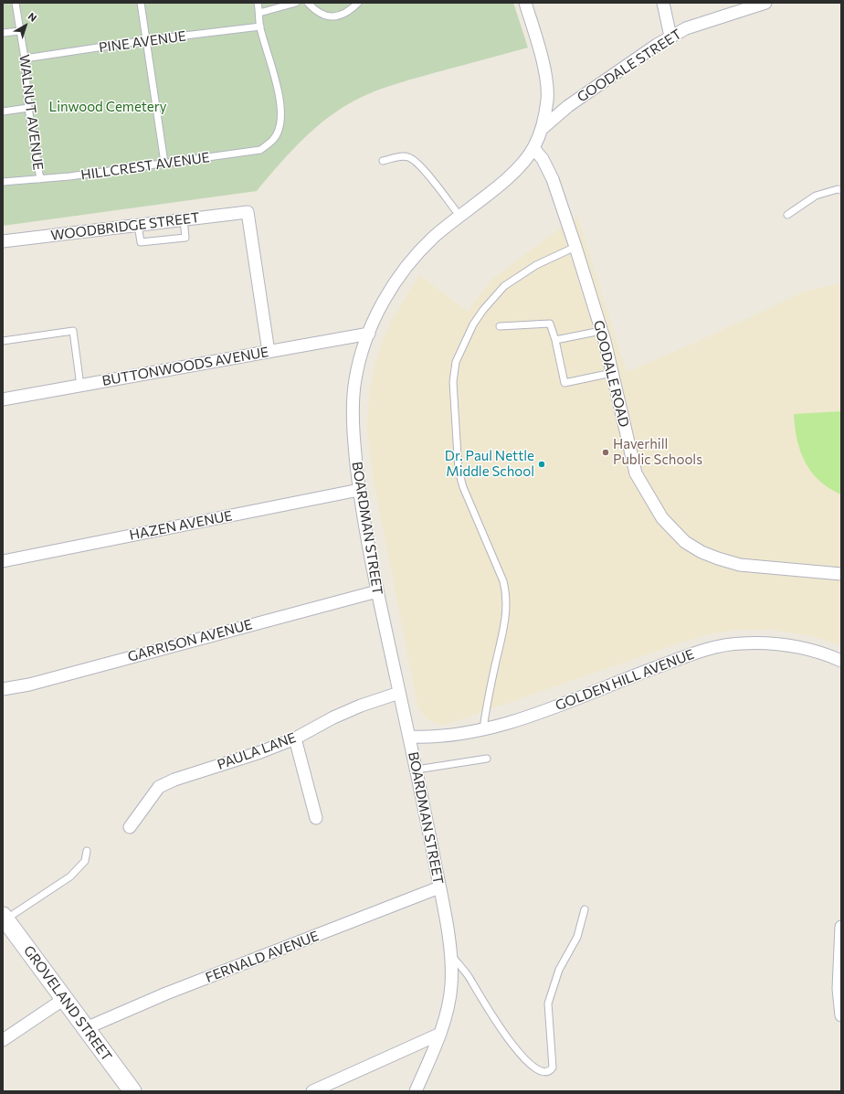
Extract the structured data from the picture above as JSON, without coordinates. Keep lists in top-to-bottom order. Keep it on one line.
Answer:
{"streets":{"main road":["GROVELAND STREET"],"street":["GOODALE STREET","WOODBRIDGE STREET","BUTTONWOODS AVENUE","GOODALE ROAD","HAZEN AVENUE","BOARDMAN STREET","GARRISON AVENUE","GOLDEN HILL AVENUE","PAULA LANE","FERNALD AVENUE"],"lane":["PINE AVENUE","WALNUT AVENUE","HILLCREST AVENUE"]},"crossings":[["PINE AVENUE","WALNUT AVENUE"],["PINE AVENUE","HILLCREST AVENUE"],["GOODALE STREET","BOARDMAN STREET"],["WALNUT AVENUE","HILLCREST AVENUE"],["WOODBRIDGE STREET","BUTTONWOODS AVENUE"],["BUTTONWOODS AVENUE","BOARDMAN STREET"],["GOODALE ROAD","BOARDMAN STREET"],["HAZEN AVENUE","BOARDMAN STREET"],["BOARDMAN STREET","GARRISON AVENUE"],["BOARDMAN STREET","GOLDEN HILL AVENUE"],["BOARDMAN STREET","PAULA LANE"],["BOARDMAN STREET","FERNALD AVENUE"],["FERNALD AVENUE","GROVELAND STREET"]],"parks":["Linwood Cemetery"],"places":["Haverhill Public Schools","Dr. Paul Nettle Middle School"],"north":"top right"}
